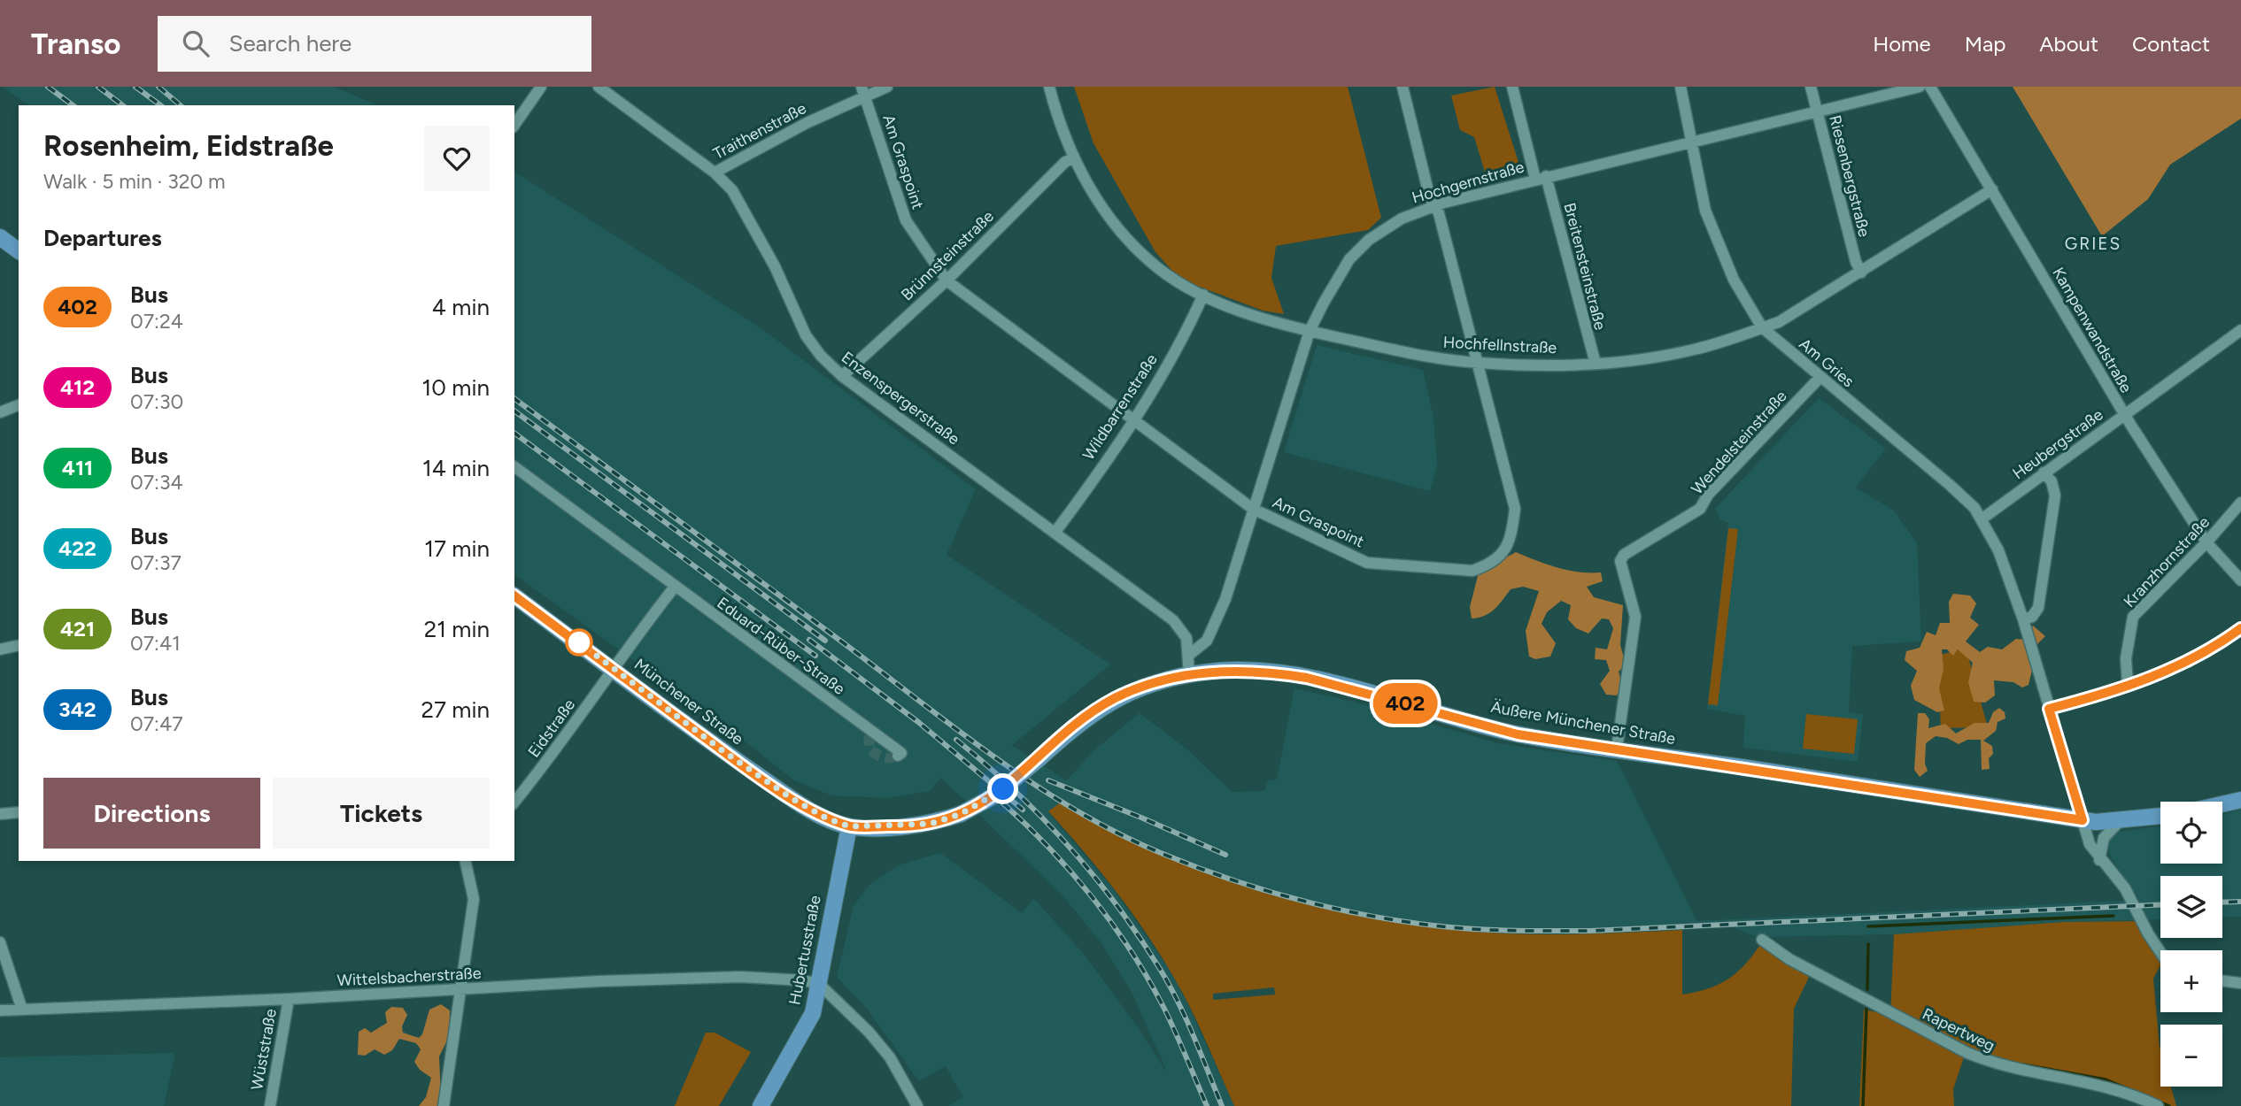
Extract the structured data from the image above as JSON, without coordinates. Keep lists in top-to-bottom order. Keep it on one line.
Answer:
{"streets":{"main road":["Münchener Straße","Äußere Münchener Straße","Hubertusstraße"],"street":["Traithenstraße","Am Graspoint","Riesenbergstraße","Hochgernstraße","Brünnsteinstraße","Breitensteinstraße","Kampenwandstraße","Hochfellnstraße","Am Gries","Enzenspergerstraße","Wildbarrenstraße","Wendelsteinstraße","Heubergstraße","Kranzhornstraße","Eduard-Rüber-Straße","Eidstraße","Wittelsbacherstraße","Rapertweg","Wüststraße"]},"crossings":[["Traithenstraße","Am Graspoint"],["Traithenstraße","Enzenspergerstraße"],["Am Graspoint","Hochgernstraße"],["Am Graspoint","Brünnsteinstraße"],["Am Graspoint","Hochfellnstraße"],["Am Graspoint","Wildbarrenstraße"],["Riesenbergstraße","Hochgernstraße"],["Riesenbergstraße","Hochfellnstraße"],["Hochgernstraße","Breitensteinstraße"],["Hochgernstraße","Hochfellnstraße"],["Hochgernstraße","Am Gries"],["Hochgernstraße","Enzenspergerstraße"],["Brünnsteinstraße","Hochfellnstraße"],["Brünnsteinstraße","Enzenspergerstraße"],["Breitensteinstraße","Hochfellnstraße"],["Kampenwandstraße","Hochfellnstraße"],["Kampenwandstraße","Heubergstraße"],["Kampenwandstraße","Kranzhornstraße"],["Hochfellnstraße","Am Gries"],["Hochfellnstraße","Wildbarrenstraße"],["Am Gries","Wendelsteinstraße"],["Am Gries","Heubergstraße"],["Am Gries","Äußere Münchener Straße"],["Enzenspergerstraße","Wildbarrenstraße"],["Enzenspergerstraße","Äußere Münchener Straße"],["Wendelsteinstraße","Äußere Münchener Straße"],["Münchener Straße","Äußere Münchener Straße"],["Münchener Straße","Eidstraße"],["Münchener Straße","Hubertusstraße"],["Äußere Münchener Straße","Hubertusstraße"],["Hubertusstraße","Wittelsbacherstraße"],["Wittelsbacherstraße","Wüststraße"]],"districts":["GRIES"],"lines":["bus line 402"],"page":{"header":"Transo","search":"Search here","nav":["Home","Map","About","Contact"],"on_map":"402","heading":[["Rosenheim, Eidstraße","Walk · 5 min · 320 m"],"Departures"],"list":[{"mark":"402","name":"Bus","note":"07:24","value":"4 min"},{"mark":"412","name":"Bus","note":"07:30","value":"10 min"},{"mark":"411","name":"Bus","note":"07:34","value":"14 min"},{"mark":"422","name":"Bus","note":"07:37","value":"17 min"},{"mark":"421","name":"Bus","note":"07:41","value":"21 min"},{"mark":"342","name":"Bus","note":"07:47","value":"27 min"}],"buttons":["Directions","Tickets"],"map_buttons":["+","−"]}}
